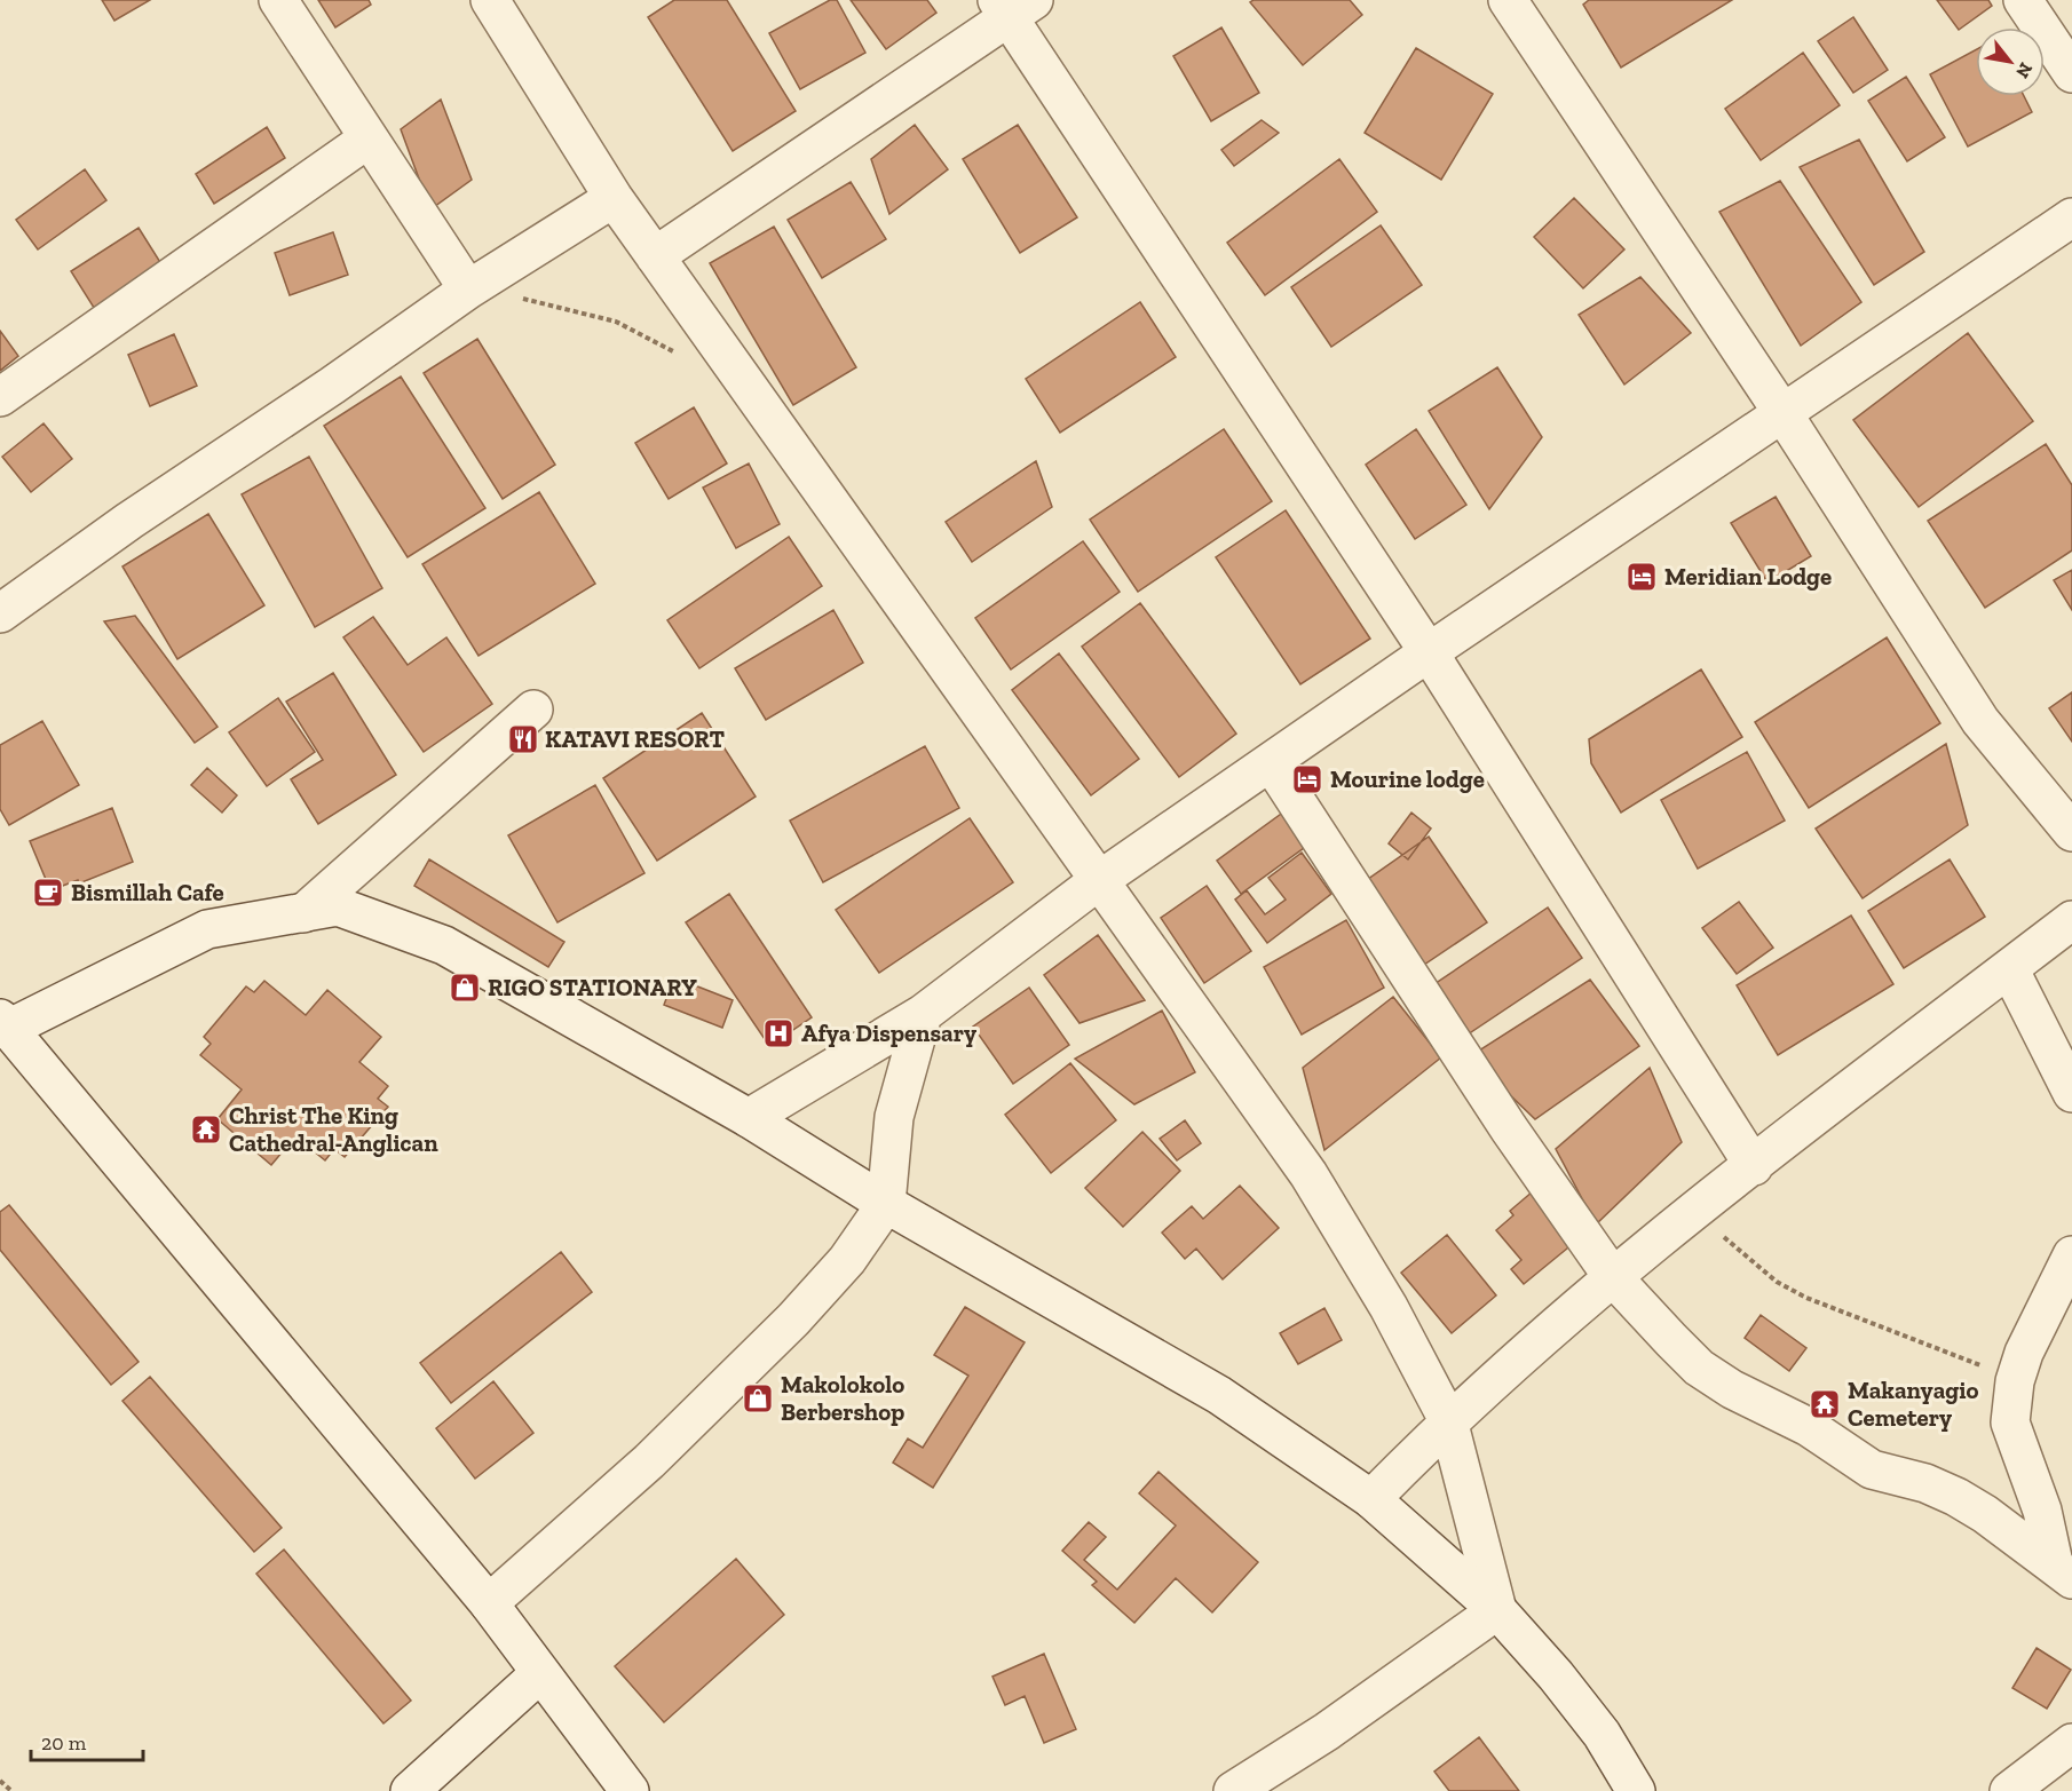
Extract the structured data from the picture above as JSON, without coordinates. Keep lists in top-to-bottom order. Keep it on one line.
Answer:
{"places":{"hotel":["Meridian Lodge","Mourine lodge"],"restaurant":["KATAVI RESORT"],"cafe":["Bismillah Cafe"],"shop":["RIGO STATIONARY","Makolokolo Berbershop"],"hospital":["Afya Dispensary"],"temple":["Christ The King Cathedral-Anglican","Makanyagio Cemetery"]},"scale_bar":"20 m","north":"bottom right"}
